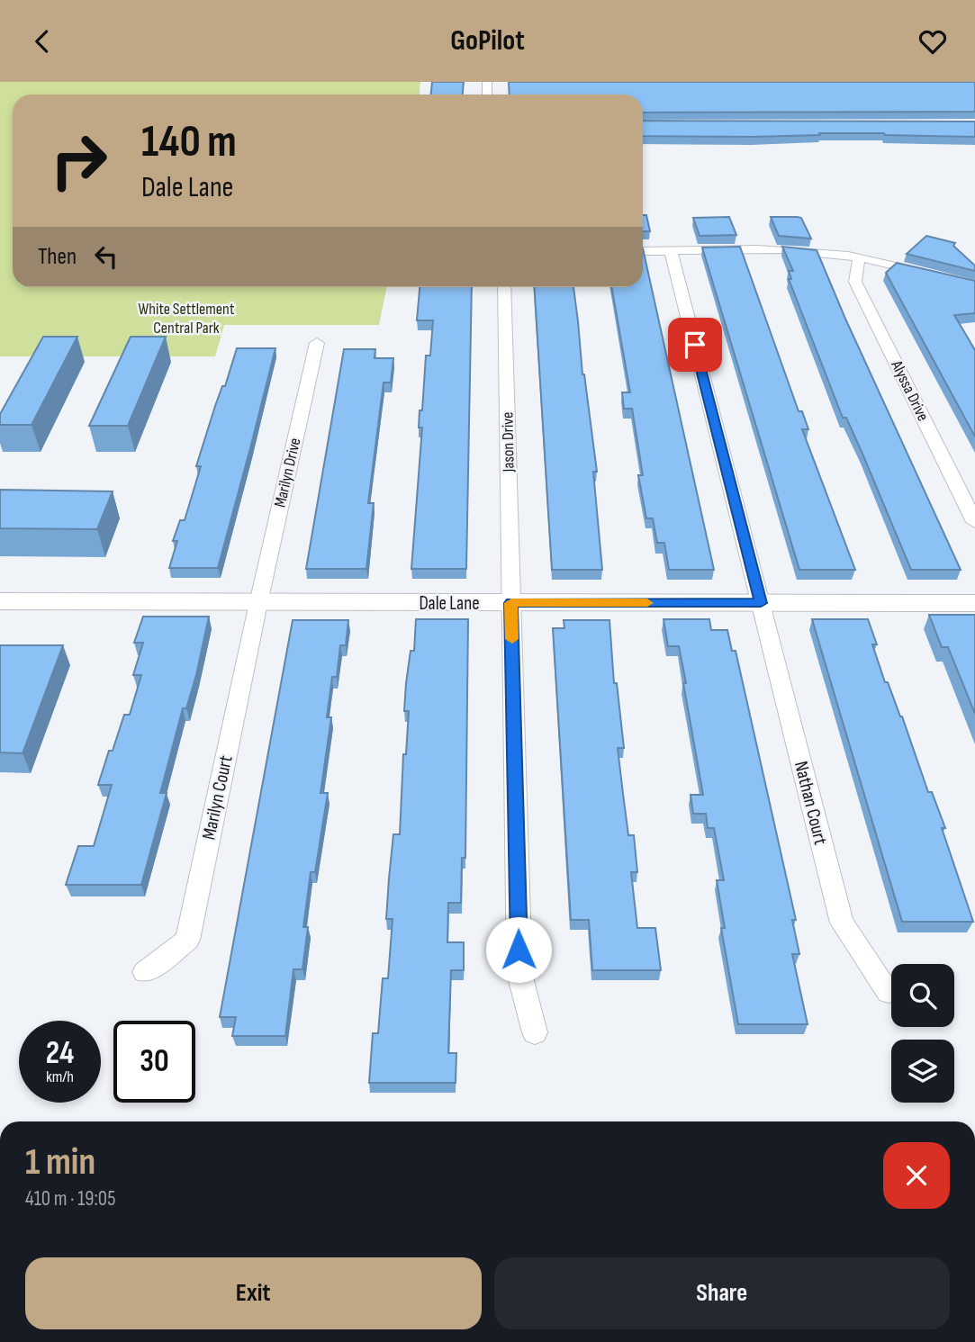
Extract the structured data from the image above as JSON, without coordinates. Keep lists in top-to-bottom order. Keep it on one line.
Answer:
{"streets":{"street":["Alyssa Drive","Jason Drive","Marilyn Drive","Dale Lane","Marilyn Court","Nathan Court"]},"crossings":[["Jason Drive","Dale Lane"],["Marilyn Drive","Dale Lane"],["Marilyn Drive","Marilyn Court"],["Dale Lane","Marilyn Court"],["Dale Lane","Nathan Court"]],"parks":["White Settlement Central Park"],"page":{"header":"GoPilot","turn":["140 m","Dale Lane"],"then":"Then","speed":"24 km/h","limit":"30","heading":["1 min","410 m · 19:05"],"buttons":["Exit","Share"]}}
